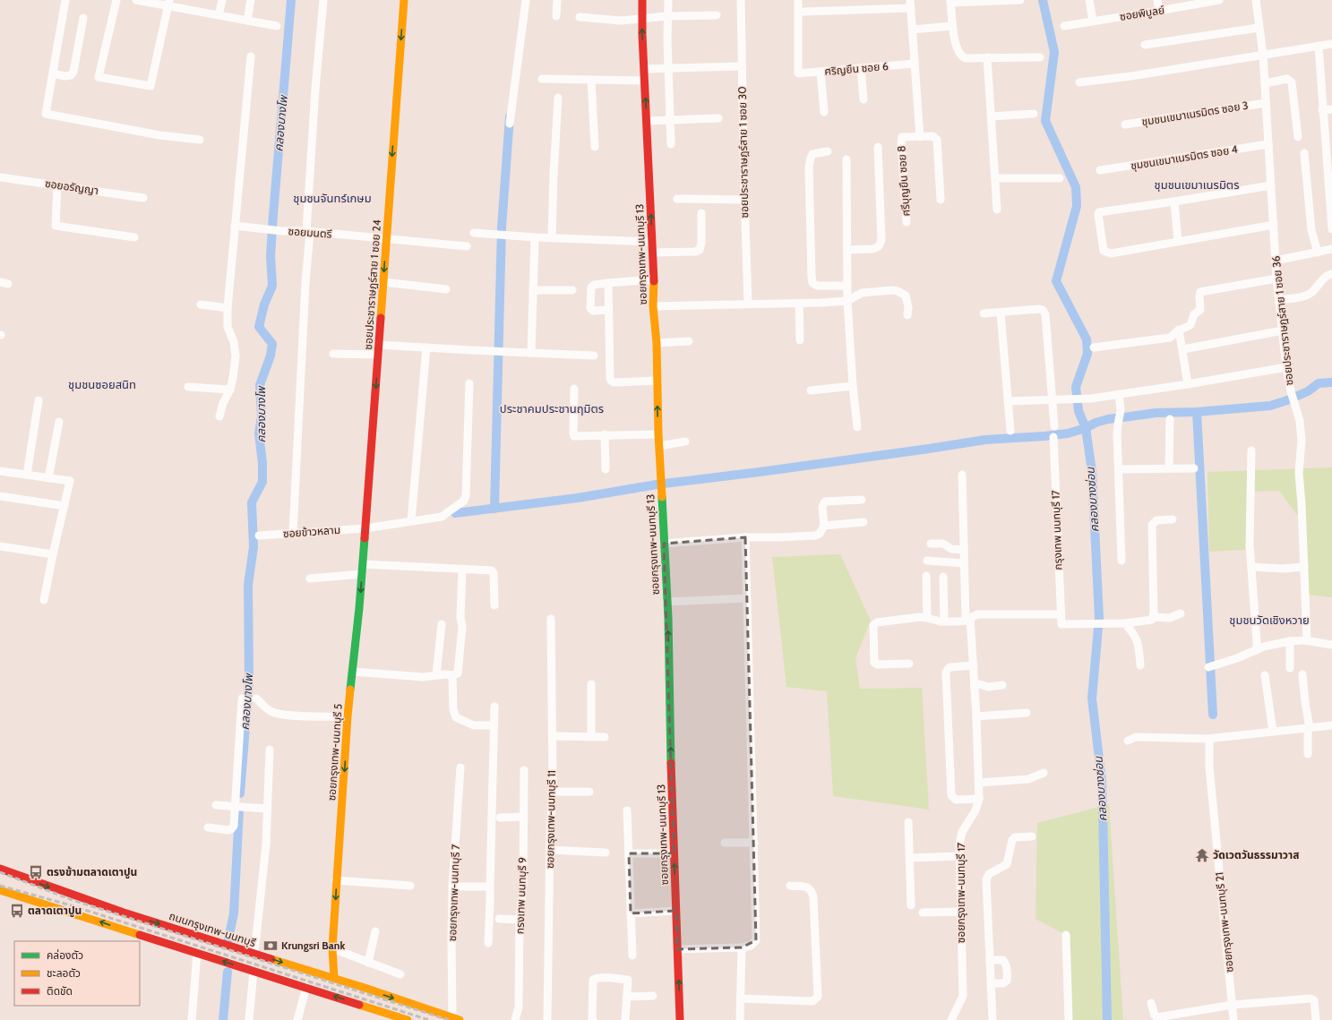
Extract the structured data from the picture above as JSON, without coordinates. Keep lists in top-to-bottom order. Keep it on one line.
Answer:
{"streets":{"street":["ซอยพิบูลย์","ศริญยืน ซอย 6","ชุมชนเขมาเนรมิตร ซอย 3","ซอยประชาราษฎร์สาย 1 ซอย 30","ชุมชนเขมาเนรมิตร ซอย 4","ศรีบุญยืน ซอย 8","ซอยอรัญญา","ซอยมนตรี","ซอยกรุงเทพ-นนทบุรี 13","ซอยประชาราษฎร์สาย 1 ซอย 24","ซอยประชาราษฎร์สาย 1 ซอย 36","กรุงเทพ นนทบุรี 17","ซอยข้าวหลาม","ซอยกรุงเทพ-นนทบุรี 5","ซอยกรุงเทพ-นนทบุรี 11","ซอยกรุงเทพ-นนทบุรี 7","ซอยกรุงเทพ-นนทบุรี 17","กรงเทพ นนทบุรี 9","ซอยกรุงเทพ-นนทบุรี 21","ถนนกรุงเทพ-นนทบุรี"]},"crossings":[["ชุมชนเขมาเนรมิตร ซอย 3","ซอยประชาราษฎร์สาย 1 ซอย 36"],["ชุมชนเขมาเนรมิตร ซอย 4","ซอยประชาราษฎร์สาย 1 ซอย 36"],["ซอยมนตรี","ซอยประชาราษฎร์สาย 1 ซอย 24"],["ซอยประชาราษฎร์สาย 1 ซอย 24","ซอยข้าวหลาม"],["ซอยประชาราษฎร์สาย 1 ซอย 24","ซอยกรุงเทพ-นนทบุรี 5"],["ซอยข้าวหลาม","ซอยกรุงเทพ-นนทบุรี 5"],["ซอยกรุงเทพ-นนทบุรี 5","ถนนกรุงเทพ-นนทบุรี"],["ซอยกรุงเทพ-นนทบุรี 7","ถนนกรุงเทพ-นนทบุรี"]],"one_way":["ซอยกรุงเทพ-นนทบุรี 5"],"districts":["ชุมชนเขมาเนรมิตร","ชุมชนจันทร์เกษม","ชุมชนซอยสนิท","ประชาคมประชานฤมิตร","ชุมชนวัดเชิงหวาย"],"water":["คลองบางโพ","คลองบางซ่อน"],"places":{"temple":["วัดเวตวันธรรมาวาส"],"bus stop":["ตรงข้ามตลาดเตาปูน","ตลาดเตาปูน"],"bank":["Krungsri Bank"]},"legend":["คล่องตัว","ชะลอตัว","ติดขัด"]}
